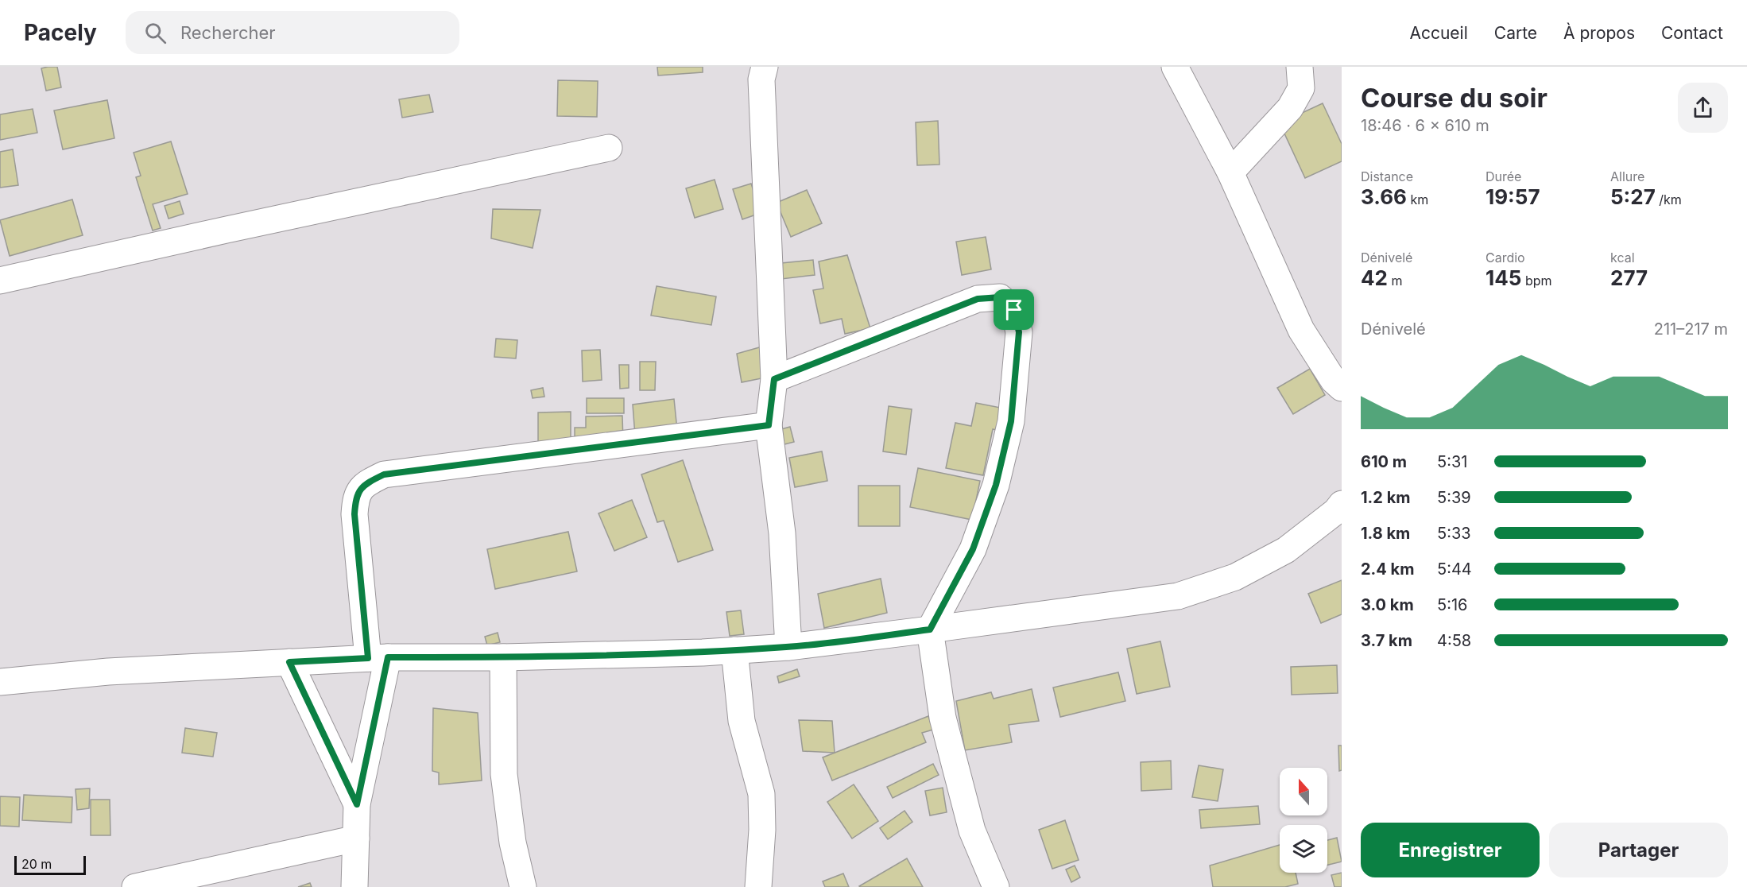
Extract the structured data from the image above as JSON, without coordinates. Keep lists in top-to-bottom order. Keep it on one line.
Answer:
{"scale_bar":"20 m","north":"top","page":{"header":"Pacely","search":"Rechercher","nav":["Accueil","Carte","À propos","Contact"],"heading":["Course du soir","18:46 · 6 × 610 m"],"stats":[["Distance","3.66 km"],["Durée","19:57"],["Allure","5:27 /km"],["Dénivelé","42 m"],["Cardio","145 bpm"],["kcal","277"]],"chart":["Dénivelé","211–217 m"],"list":[{"name":"610 m","note":"5:31"},{"name":"1.2 km","note":"5:39"},{"name":"1.8 km","note":"5:33"},{"name":"2.4 km","note":"5:44"},{"name":"3.0 km","note":"5:16"},{"name":"3.7 km","note":"4:58"}],"buttons":["Enregistrer","Partager"],"scale":"20 m"}}
